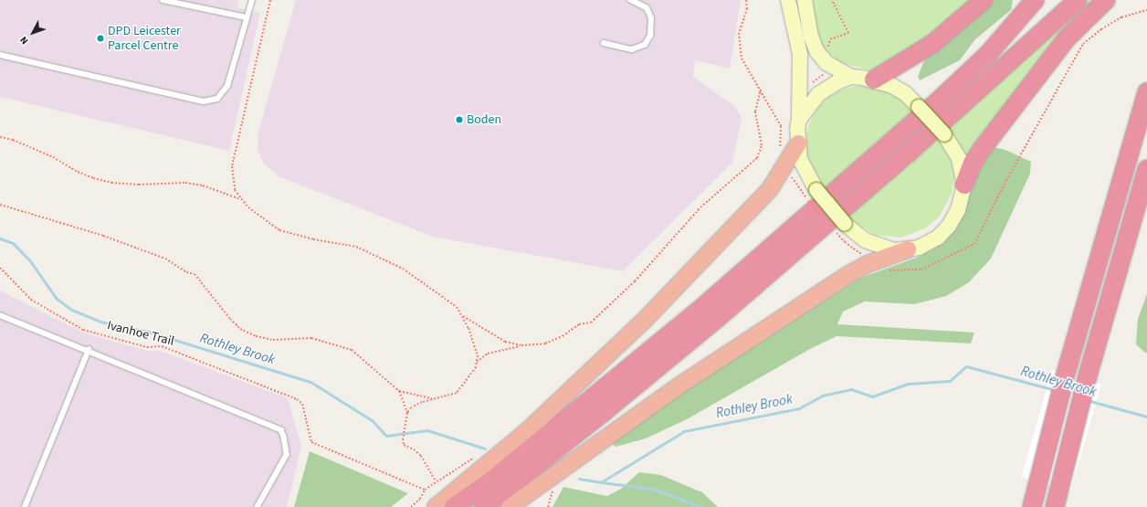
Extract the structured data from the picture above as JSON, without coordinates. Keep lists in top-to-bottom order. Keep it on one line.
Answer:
{"streets":{"path":["Ivanhoe Trail"]},"water":["Rothley Brook"],"places":["DPD Leicester Parcel Centre","Boden"],"north":"bottom left"}
